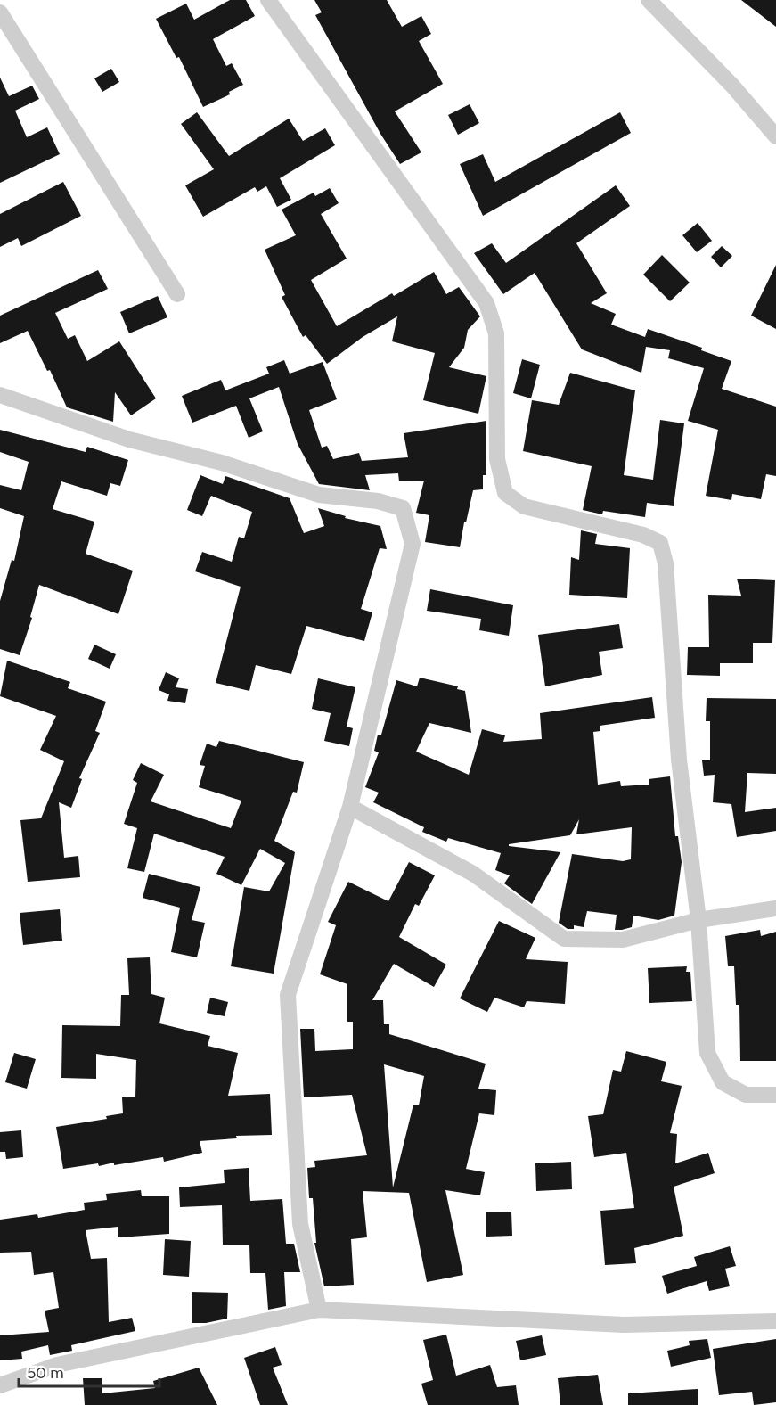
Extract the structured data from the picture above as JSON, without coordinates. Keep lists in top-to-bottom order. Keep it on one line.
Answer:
{"scale_bar":"50 m"}
